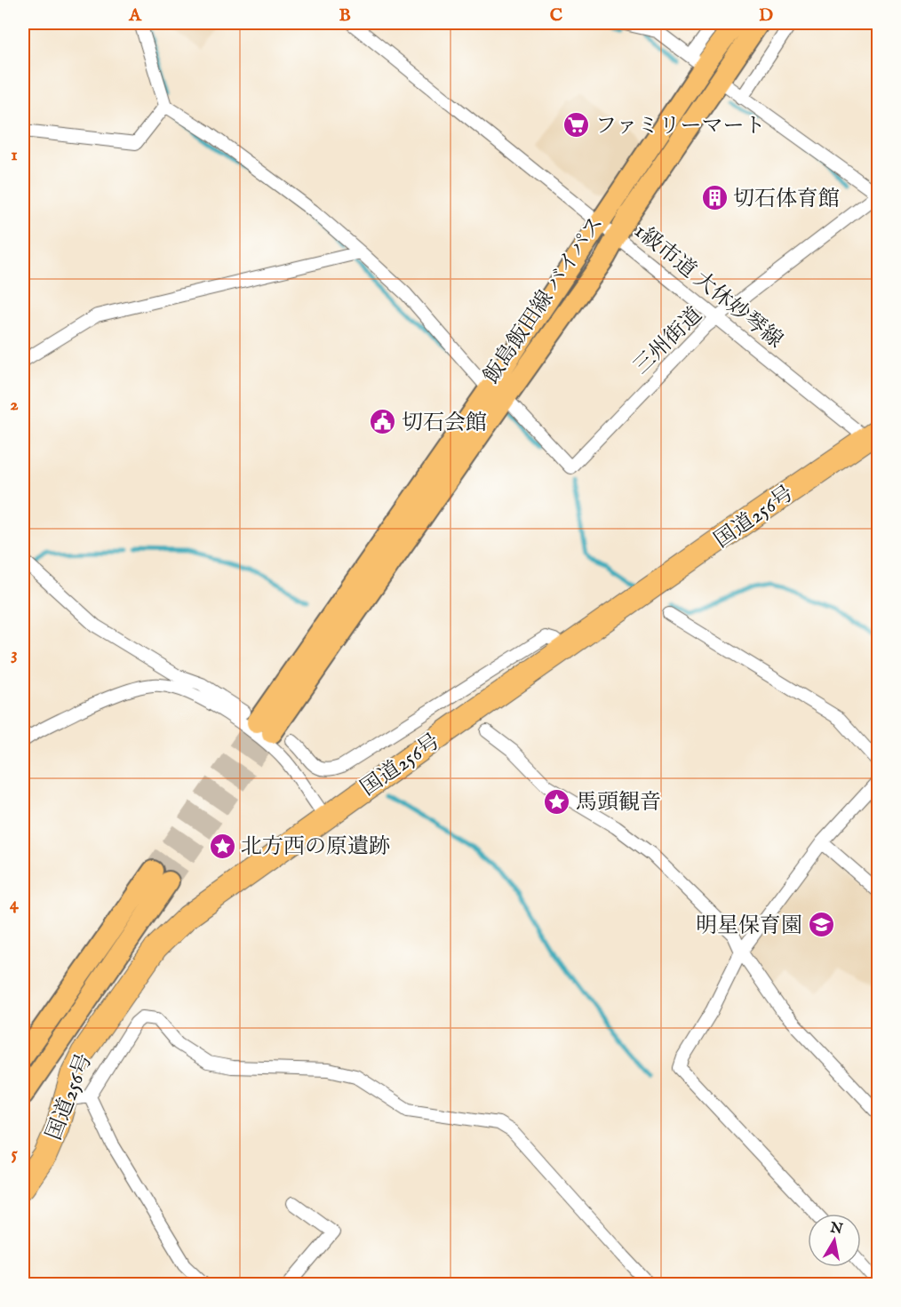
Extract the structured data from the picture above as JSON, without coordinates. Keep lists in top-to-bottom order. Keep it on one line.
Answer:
{"streets":{"highway":["国道256号"],"main road":["飯島飯田線 バイパス"],"street":["1級市道 大休妙琴線","三州街道"]},"crossings":[["1級市道 大休妙琴線","飯島飯田線 バイパス"],["1級市道 大休妙琴線","三州街道"],["1級市道 大休妙琴線","国道256号"],["飯島飯田線 バイパス","三州街道"]],"places":{"supermarket":["ファミリーマート"],"building":["切石体育館"],"public building":["切石会館"],"place":["馬頭観音","北方西の原遺跡"],"school or university":["明星保育園"]},"north":"top","grid":{"columns":["A","B","C","D"],"rows":["1","2","3","4","5"]}}
